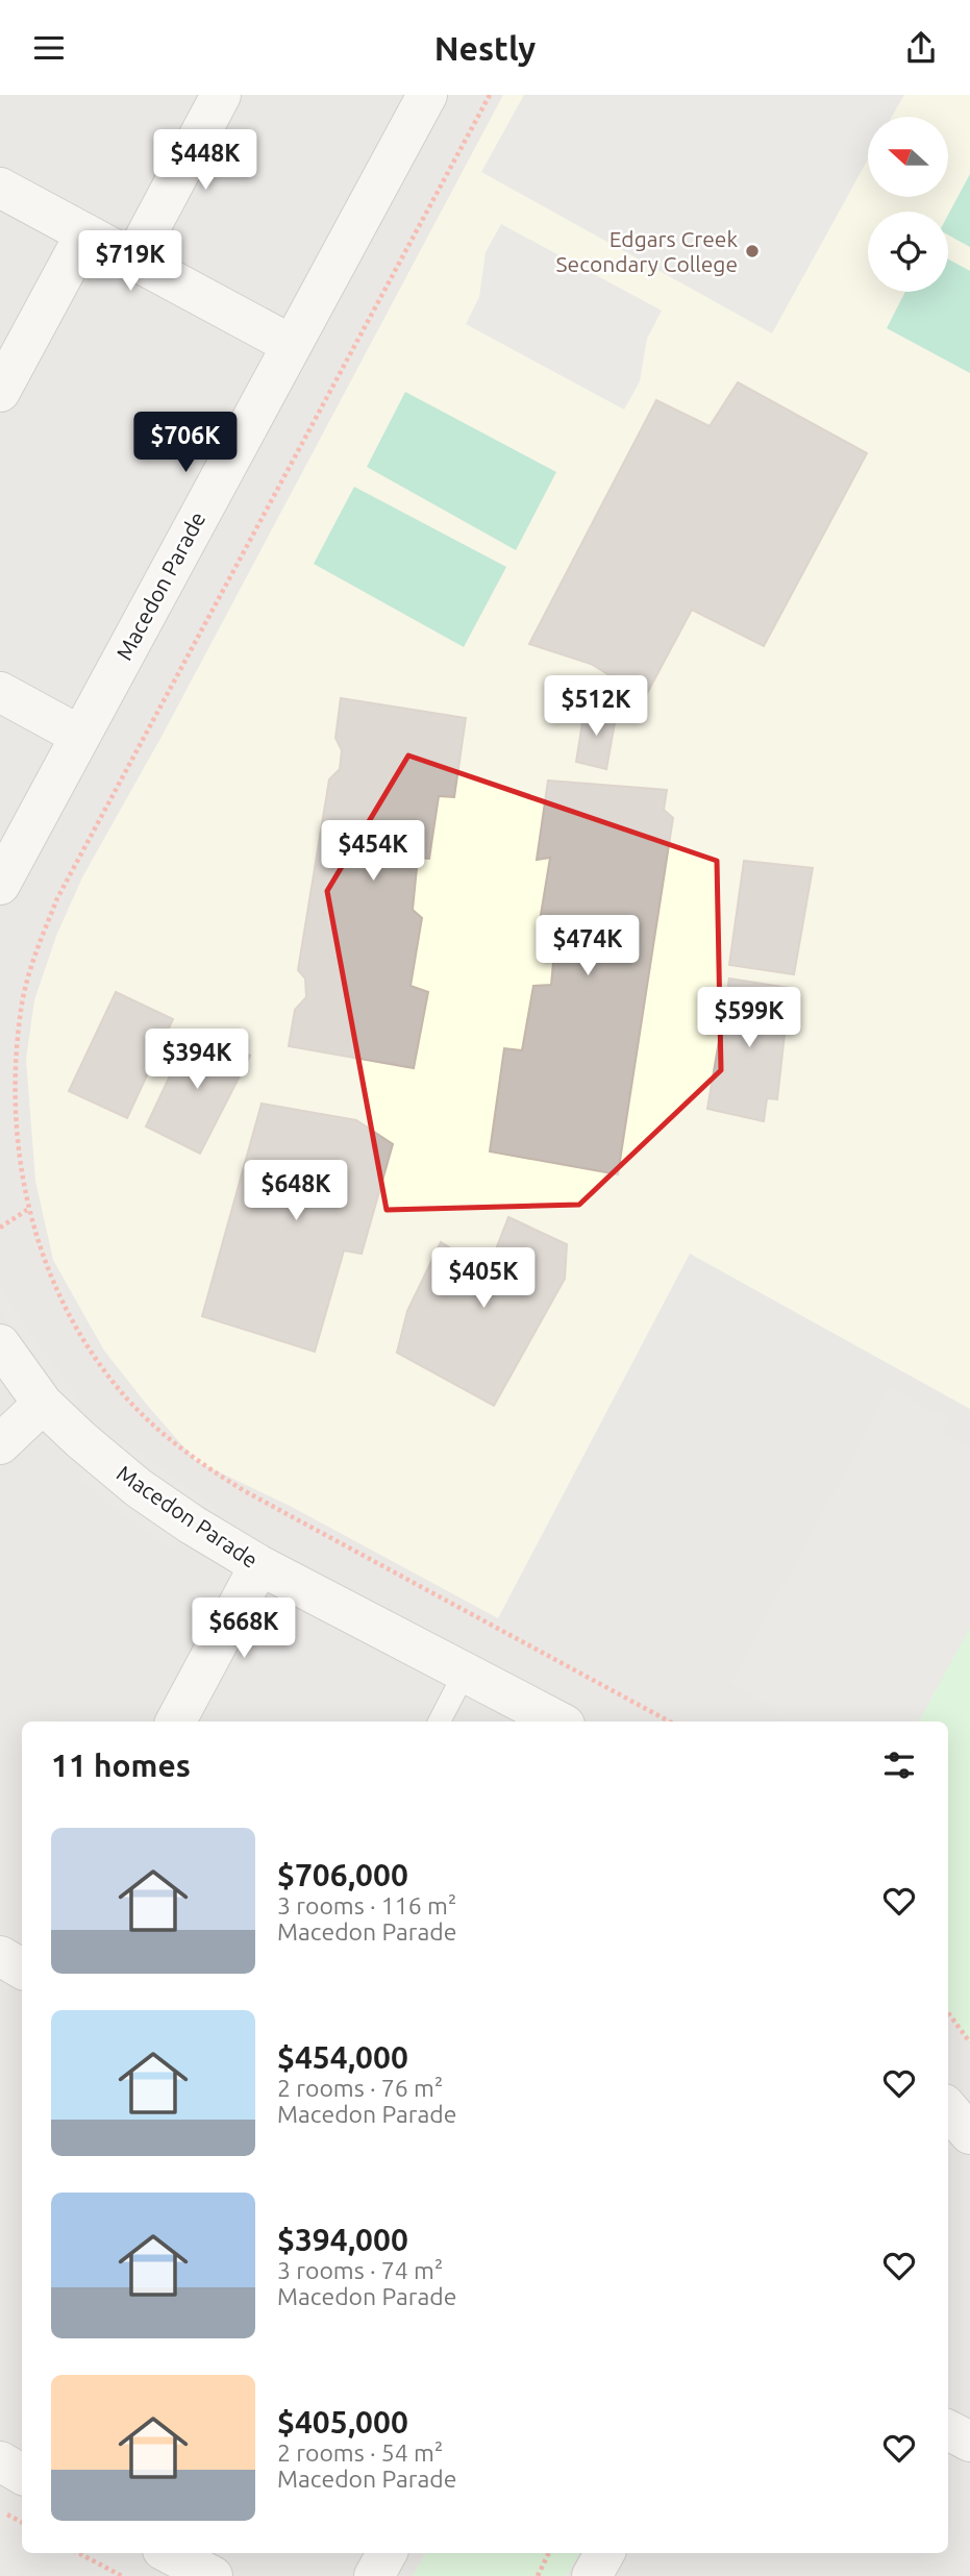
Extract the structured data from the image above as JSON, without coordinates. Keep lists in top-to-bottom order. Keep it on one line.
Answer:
{"streets":{"street":["Macedon Parade"]},"places":["Edgars Creek Secondary College"],"north":"left","page":{"header":"Nestly","price":["$448K","$719K","$706K","$512K","$454K","$474K","$599K","$394K","$648K","$405K","$668K"],"heading":"11 homes","list":[{"name":"$706,000","note":"3 rooms · 116 m² · Macedon Parade"},{"name":"$454,000","note":"2 rooms · 76 m² · Macedon Parade"},{"name":"$394,000","note":"3 rooms · 74 m² · Macedon Parade"},{"name":"$405,000","note":"2 rooms · 54 m² · Macedon Parade"}]}}
